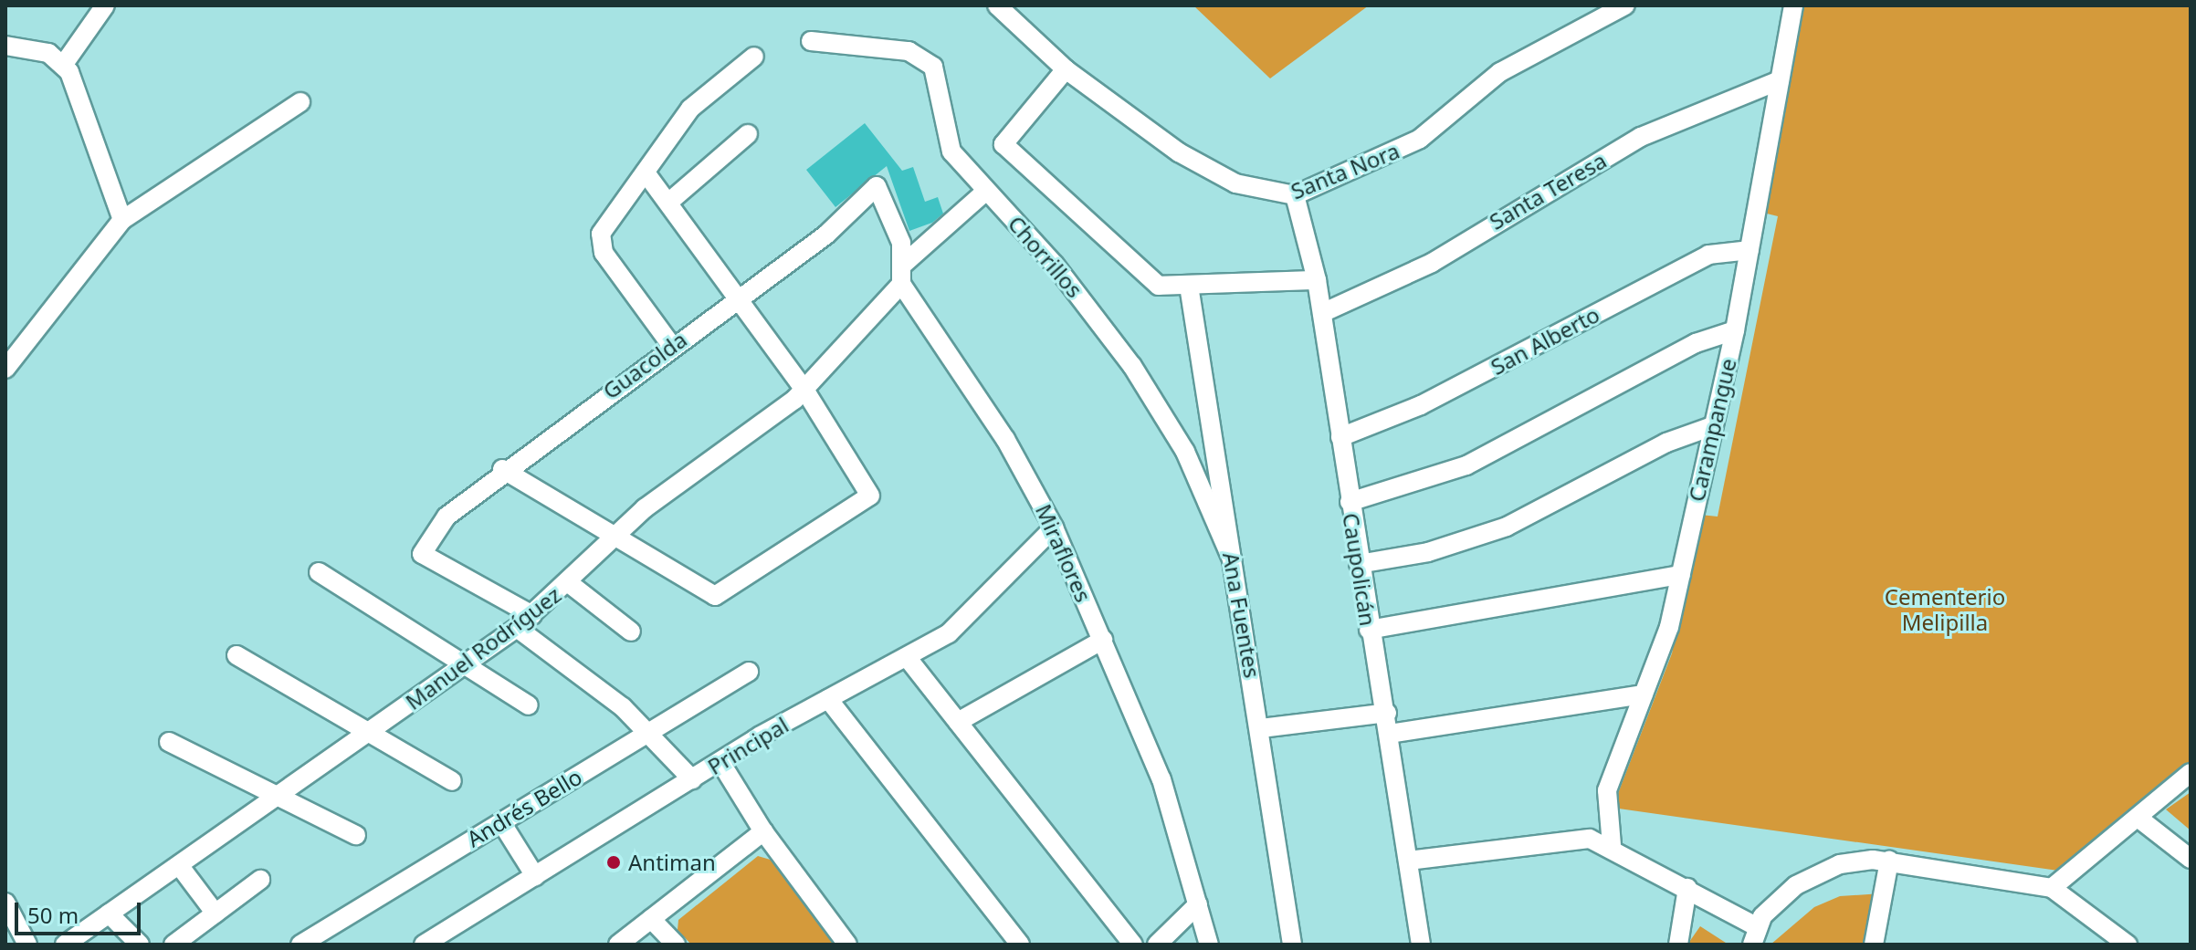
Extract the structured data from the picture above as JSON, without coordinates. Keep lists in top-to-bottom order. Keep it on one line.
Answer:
{"streets":{"street":["Santa Nora","Santa Teresa","Chorrillos","San Alberto","Guacolda","Carampangue","Miraflores","Caupolicán","Ana Fuentes","Manuel Rodríguez","Principal","Andrés Bello"]},"crossings":[["Santa Nora","Caupolicán"],["Santa Teresa","Carampangue"],["Santa Teresa","Caupolicán"],["Chorrillos","Ana Fuentes"],["San Alberto","Carampangue"],["San Alberto","Caupolicán"],["Guacolda","Manuel Rodríguez"],["Miraflores","Manuel Rodríguez"],["Miraflores","Principal"]],"parks":["Cementerio Melipilla"],"places":["Antiman"],"scale_bar":"50 m"}
